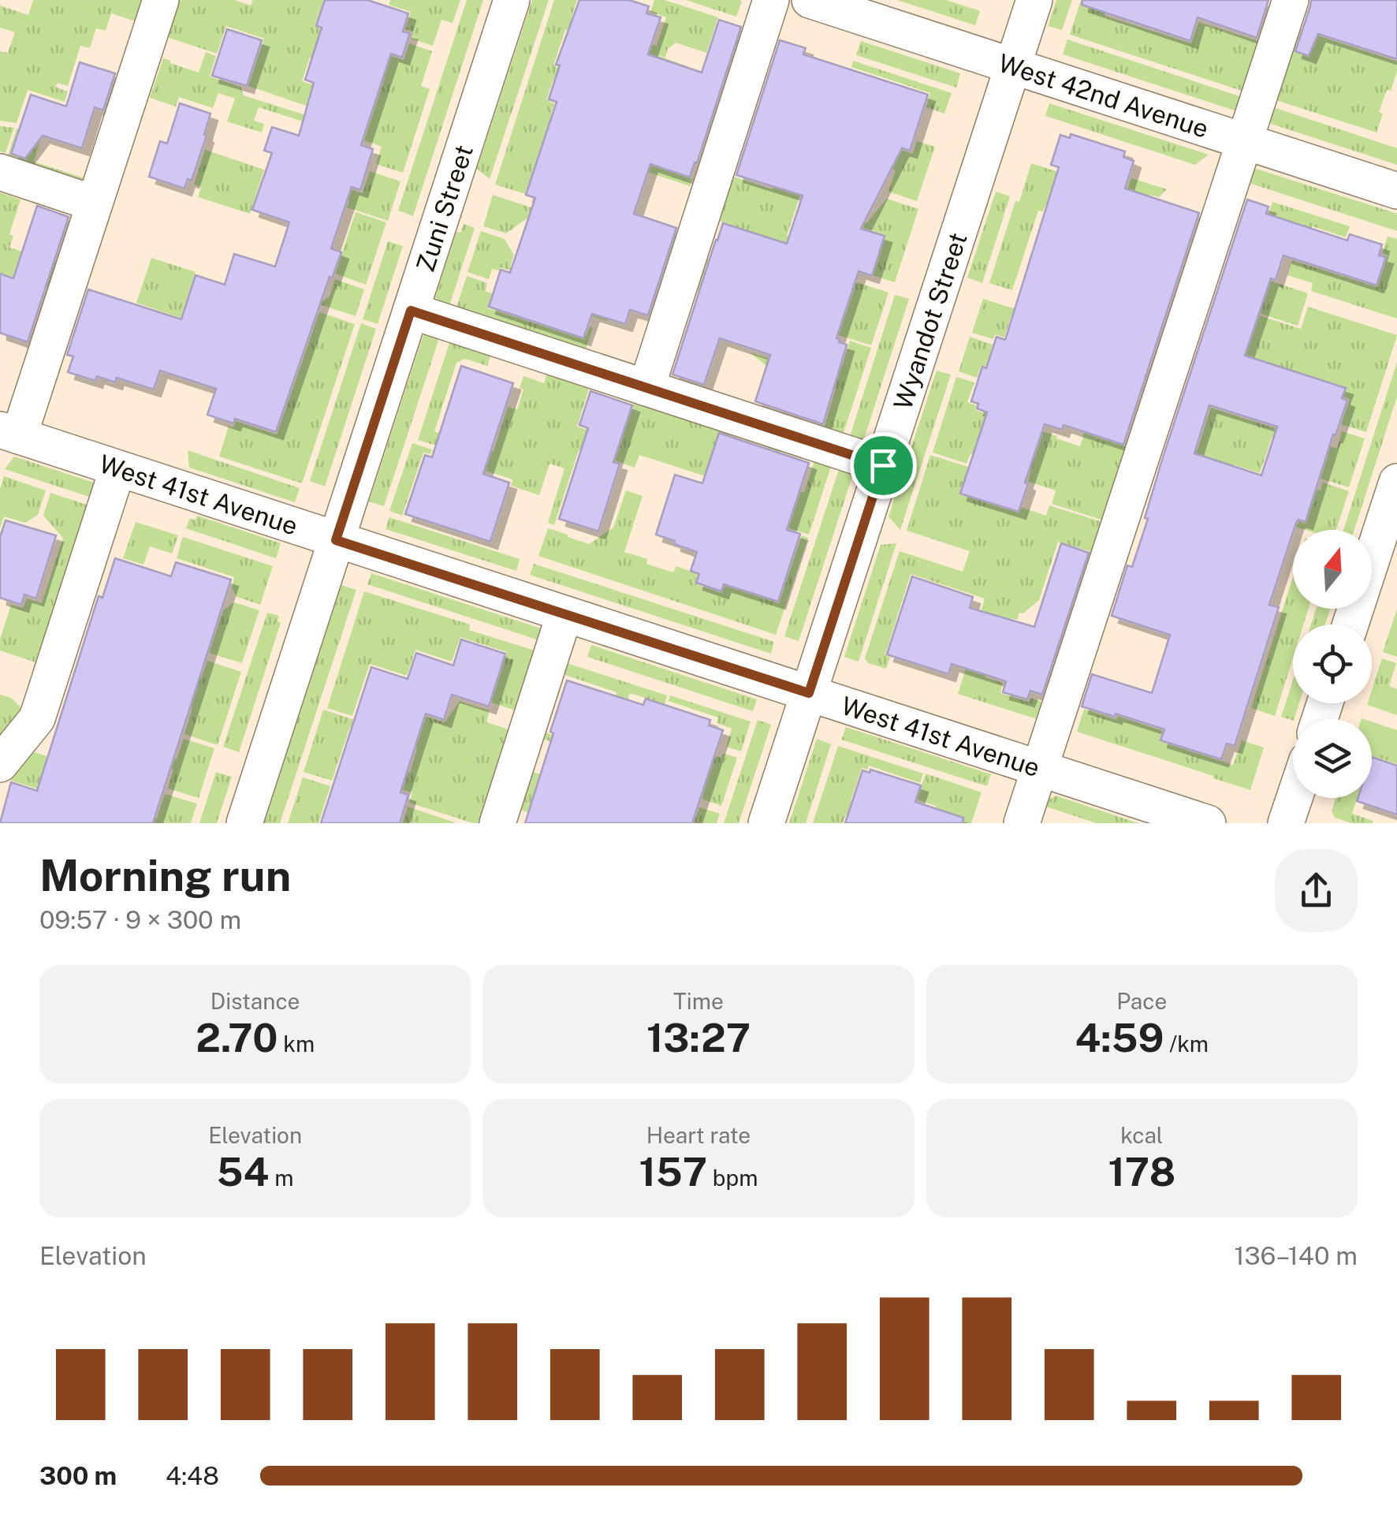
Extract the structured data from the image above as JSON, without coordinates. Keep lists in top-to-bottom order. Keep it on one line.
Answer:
{"streets":{"street":["West 42nd Avenue","Zuni Street","Wyandot Street","West 41st Avenue"]},"crossings":[["West 42nd Avenue","Wyandot Street"],["Zuni Street","West 41st Avenue"],["Wyandot Street","West 41st Avenue"]],"north":"top","page":{"heading":["Morning run","09:57 · 9 × 300 m"],"stats":[["Distance","2.70 km"],["Time","13:27"],["Pace","4:59 /km"],["Elevation","54 m"],["Heart rate","157 bpm"],["kcal","178"]],"chart":["Elevation","136–140 m"],"list":[{"name":"300 m","note":"4:48"}]}}
